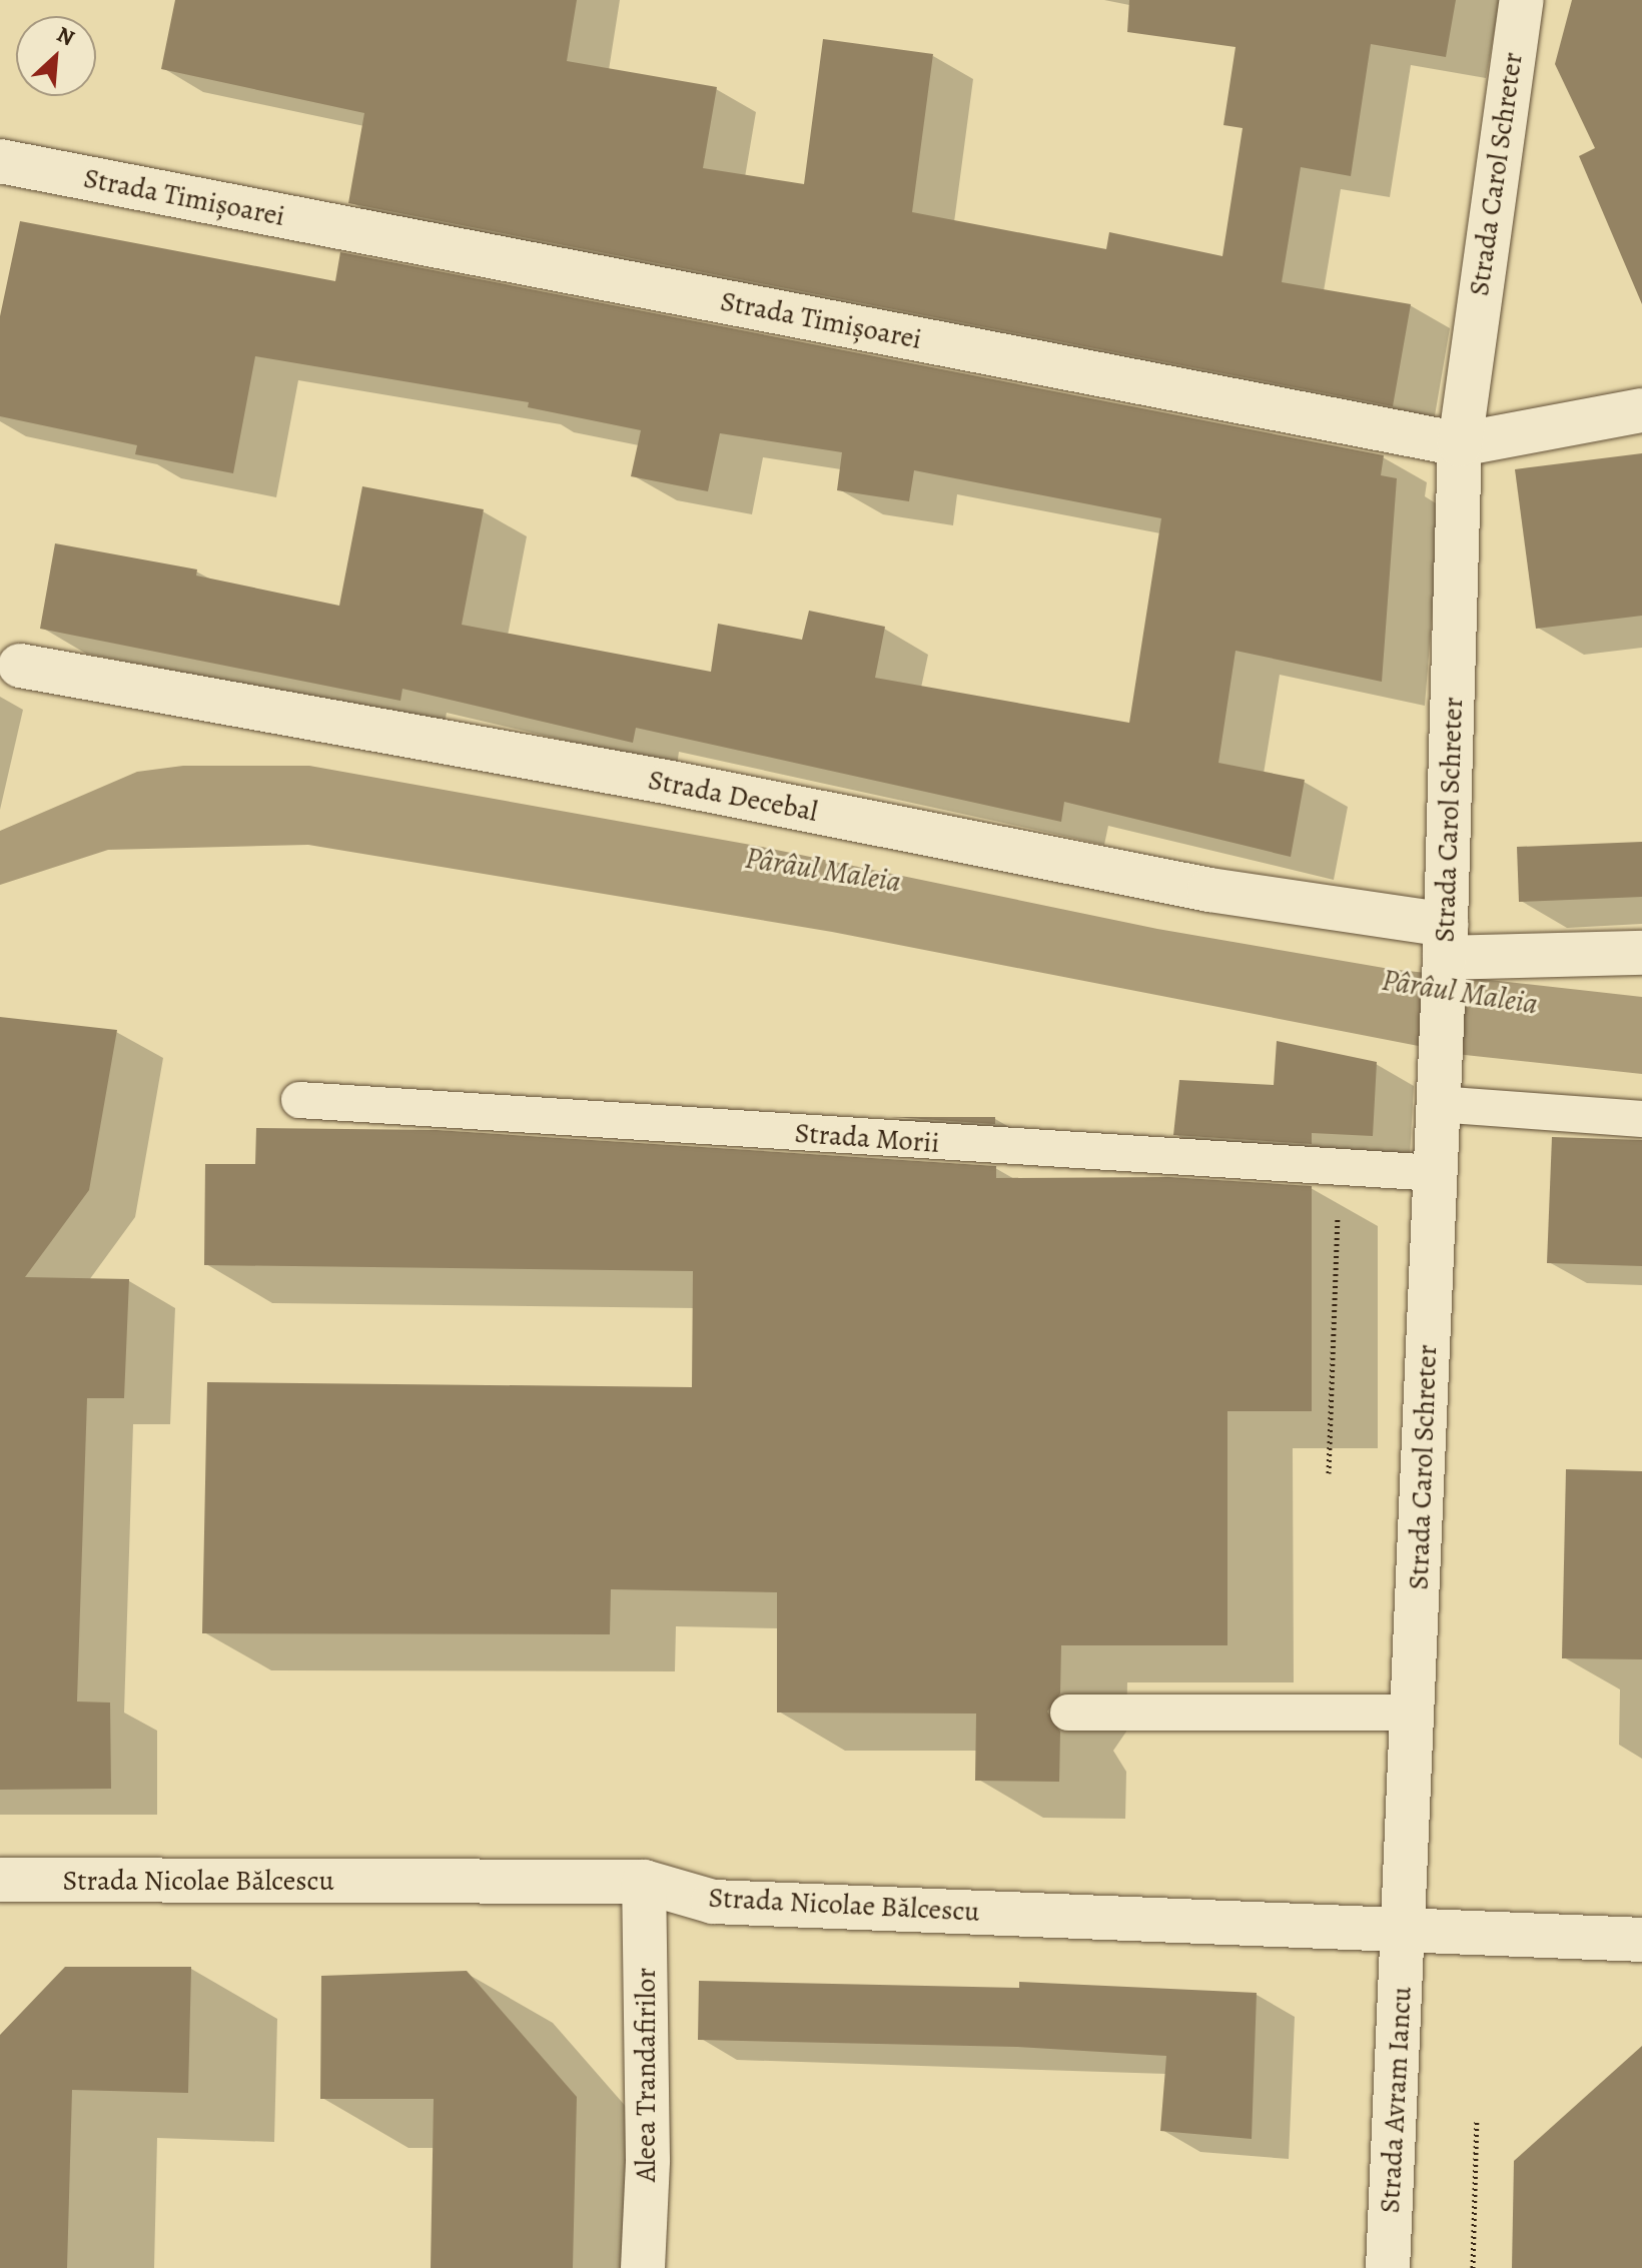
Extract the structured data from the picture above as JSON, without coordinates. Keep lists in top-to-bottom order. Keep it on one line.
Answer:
{"streets":{"street":["Strada Carol Schreter","Strada Timișoarei","Strada Decebal","Strada Nicolae Bălcescu","Aleea Trandafirilor","Strada Avram Iancu"],"lane":["Strada Morii"]},"crossings":[["Strada Carol Schreter","Strada Timișoarei"],["Strada Carol Schreter","Strada Decebal"],["Strada Carol Schreter","Strada Morii"],["Strada Carol Schreter","Strada Nicolae Bălcescu"],["Strada Carol Schreter","Strada Avram Iancu"],["Strada Nicolae Bălcescu","Aleea Trandafirilor"],["Strada Nicolae Bălcescu","Strada Avram Iancu"]],"water":["Pârâul Maleia"],"north":"top right"}
